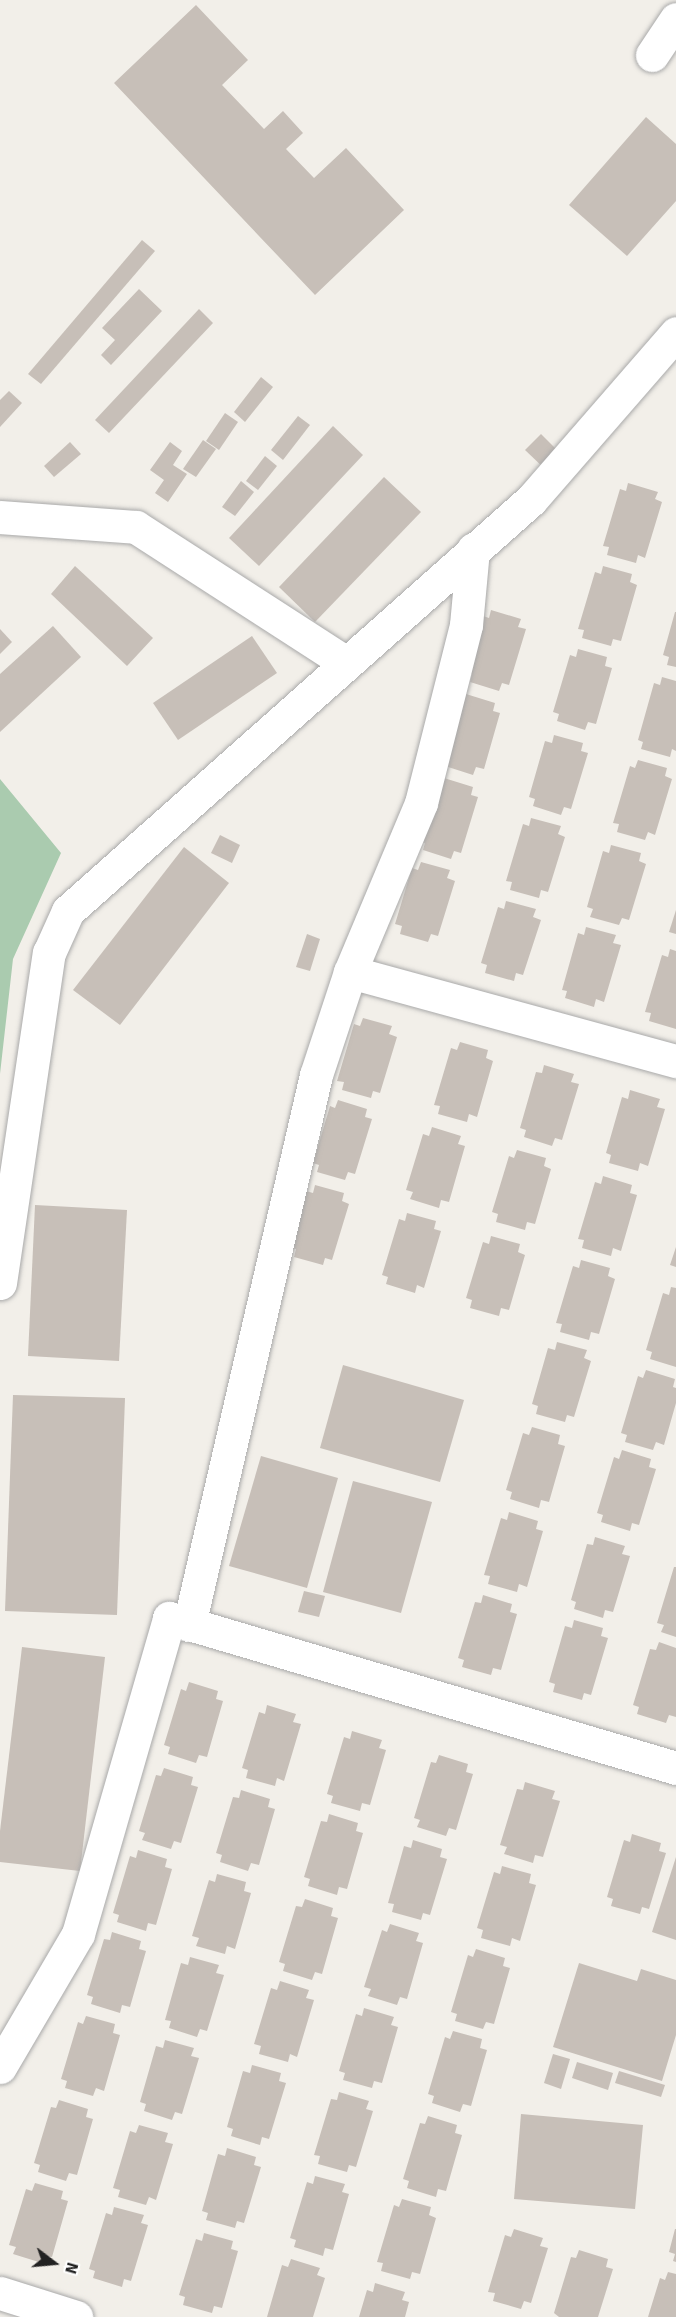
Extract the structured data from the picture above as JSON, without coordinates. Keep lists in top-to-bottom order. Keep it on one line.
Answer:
{"north":"right"}
